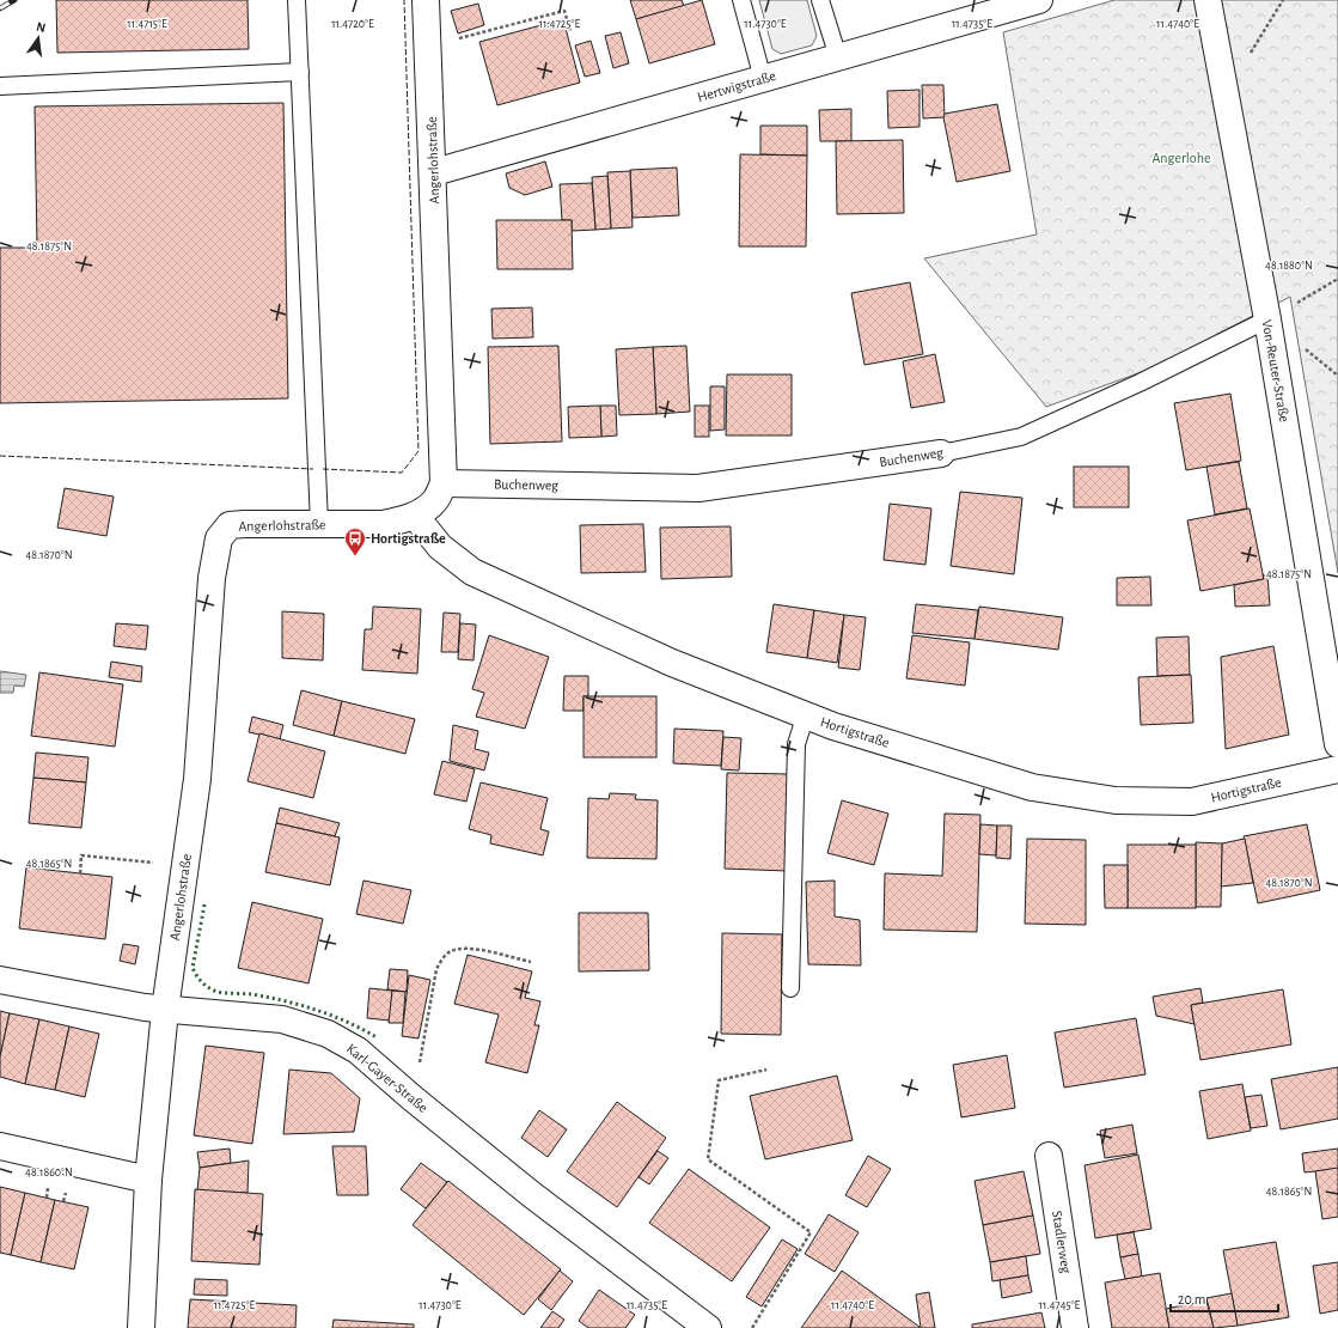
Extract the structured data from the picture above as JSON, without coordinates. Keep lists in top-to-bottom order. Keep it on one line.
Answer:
{"streets":{"street":["Hertwigstraße","Angerlohstraße","Von-Reuter-Straße","Buchenweg","Hortigstraße","Karl-Gayer-Straße","Stadlerweg"]},"crossings":[["Hertwigstraße","Angerlohstraße"],["Angerlohstraße","Buchenweg"],["Angerlohstraße","Hortigstraße"],["Angerlohstraße","Karl-Gayer-Straße"],["Von-Reuter-Straße","Buchenweg"]],"parks":["Angerlohe"],"places":{"bus stop":["Hortigstraße"]},"scale_bar":"20 m","north":"top","coordinates":["11.4715°E","11.4720°E","11.4725°E","11.4730°E","11.4735°E","11.4740°E","48.1875°N","48.1880°N","48.1870°N","48.1865°N","48.1860°N","11.4745°E"]}
